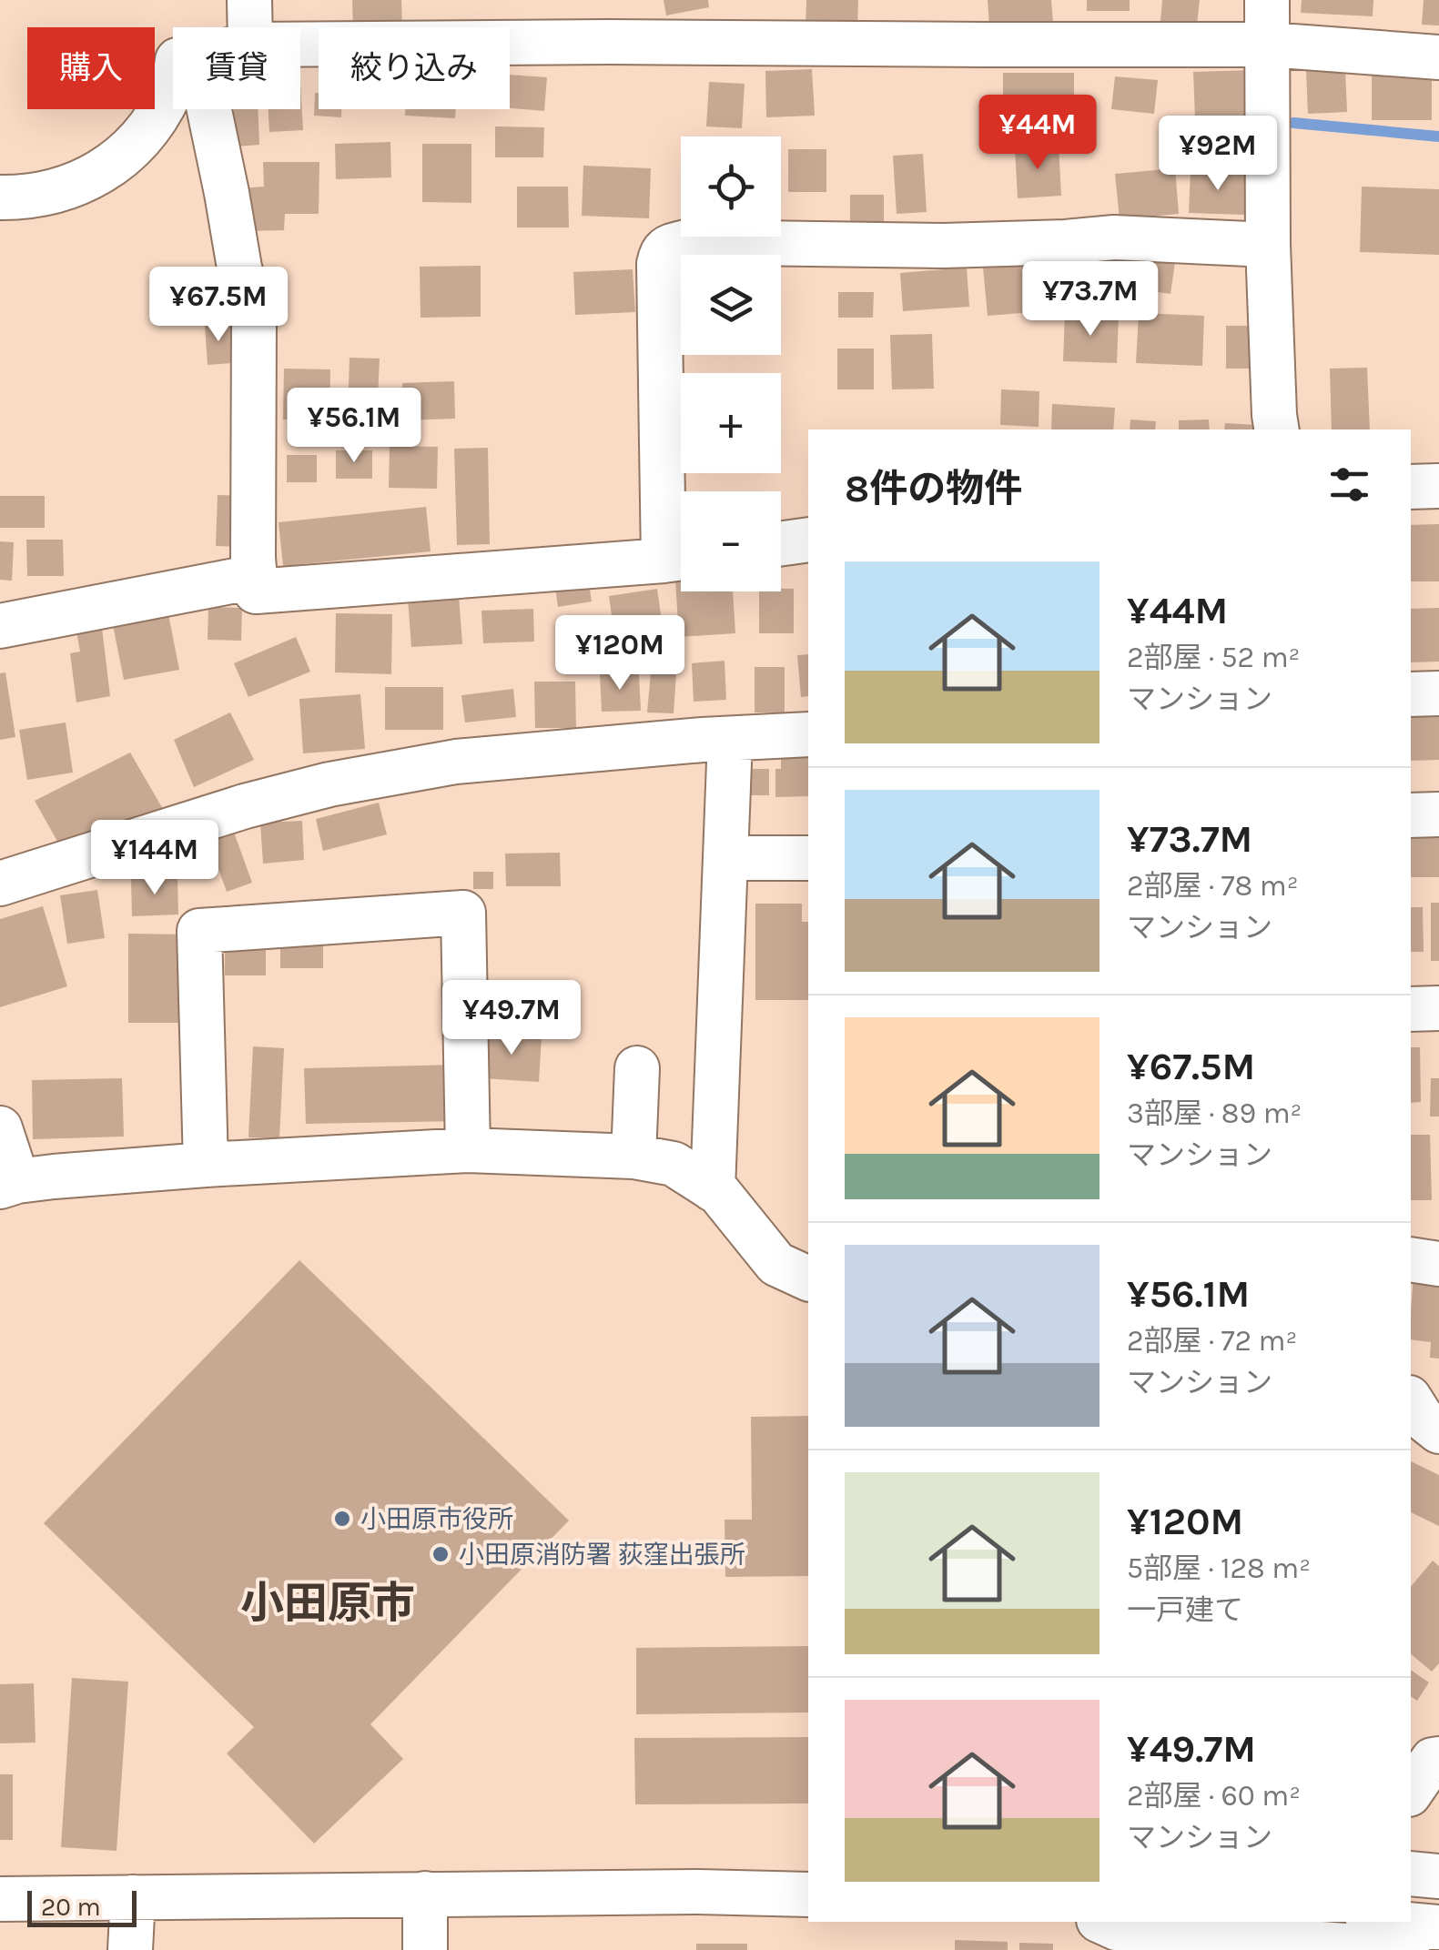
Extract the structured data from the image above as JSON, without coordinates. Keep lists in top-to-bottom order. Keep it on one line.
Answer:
{"districts":["小田原市"],"places":["小田原市役所","小田原消防署 荻窪出張所"],"scale_bar":"20 m","page":{"chip":["購入","賃貸","絞り込み"],"price":["¥44M","¥92M","¥73.7M","¥67.5M","¥56.1M","¥120M","¥144M","¥49.7M"],"map_buttons":["+","−"],"heading":"8件の物件","list":[{"name":"¥44M","note":"2部屋 · 52 m² · マンション"},{"name":"¥73.7M","note":"2部屋 · 78 m² · マンション"},{"name":"¥67.5M","note":"3部屋 · 89 m² · マンション"},{"name":"¥56.1M","note":"2部屋 · 72 m² · マンション"},{"name":"¥120M","note":"5部屋 · 128 m² · 一戸建て"},{"name":"¥49.7M","note":"2部屋 · 60 m² · マンション"}],"scale":"20 m"}}
